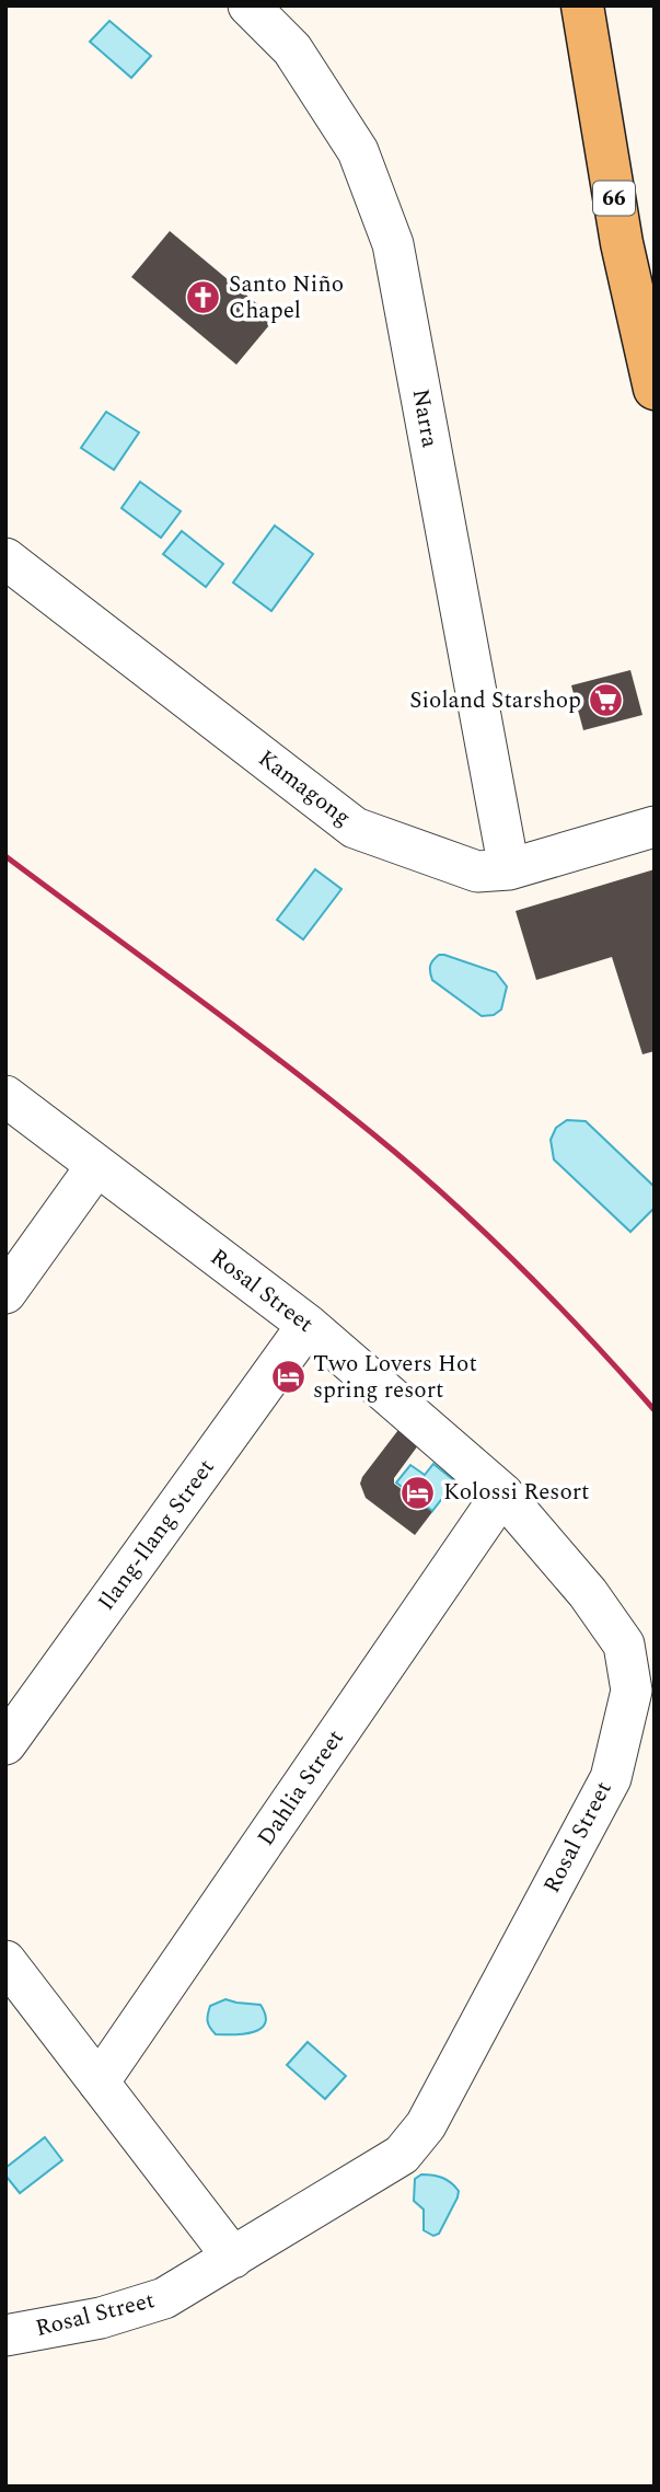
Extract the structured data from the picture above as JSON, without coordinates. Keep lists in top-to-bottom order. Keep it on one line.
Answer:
{"streets":{"main road":["66"],"street":["Narra","Kamagong","Rosal Street","Ilang-Ilang Street","Dahlia Street"]},"crossings":[["Narra","Kamagong"],["Rosal Street","Ilang-Ilang Street"],["Rosal Street","Dahlia Street"]],"places":{"church":["Santo Niño Chapel"],"supermarket":["Sioland Starshop"],"hotel":["Two Lovers Hot spring resort","Kolossi Resort"]}}
